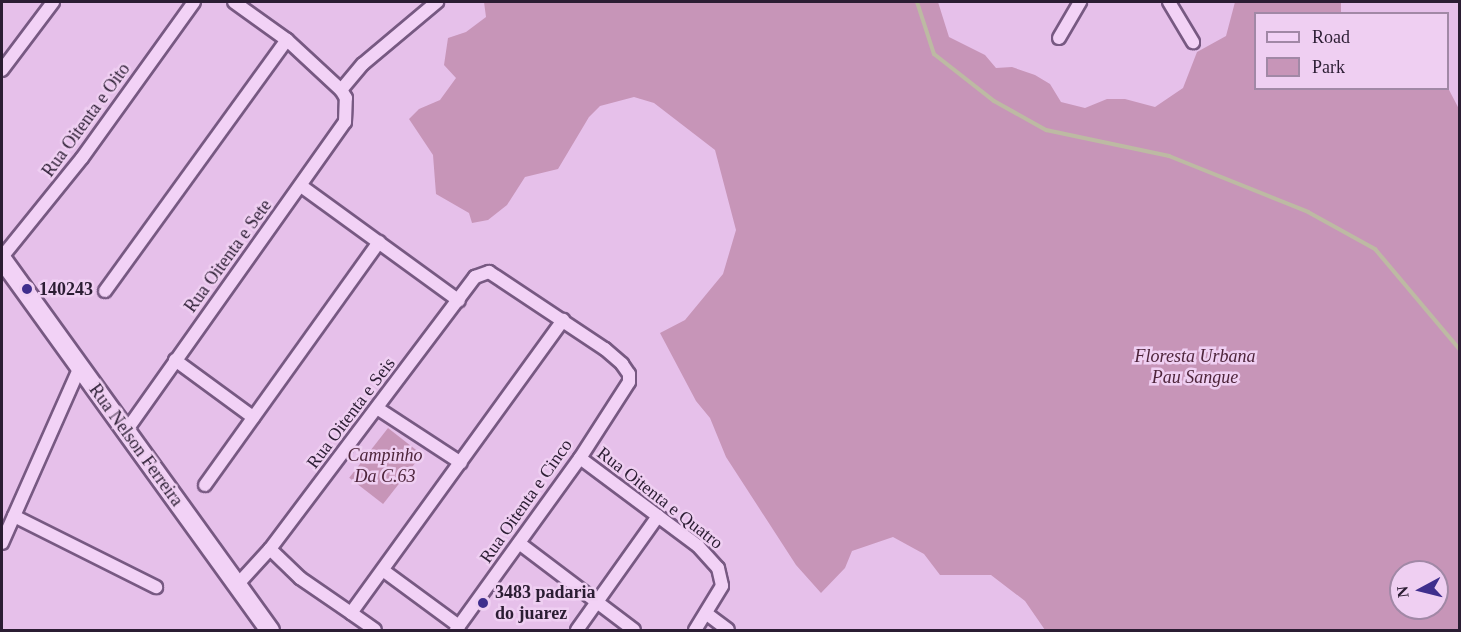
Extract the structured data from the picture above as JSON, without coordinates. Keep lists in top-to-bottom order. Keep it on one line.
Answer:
{"streets":{"main road":["Rua Nelson Ferreira"],"street":["Rua Oitenta e Oito","Rua Oitenta e Sete","Rua Oitenta e Seis","Rua Oitenta e Quatro","Rua Oitenta e Cinco"]},"crossings":[["Rua Oitenta e Oito","Rua Nelson Ferreira"],["Rua Oitenta e Sete","Rua Nelson Ferreira"],["Rua Oitenta e Seis","Rua Nelson Ferreira"],["Rua Oitenta e Seis","Rua Oitenta e Cinco"],["Rua Oitenta e Quatro","Rua Oitenta e Cinco"]],"parks":["Floresta Urbana Pau Sangue","Campinho Da C.63"],"places":["140243","3483 padaria do juarez"],"legend":["Road","Park"],"north":"left"}
